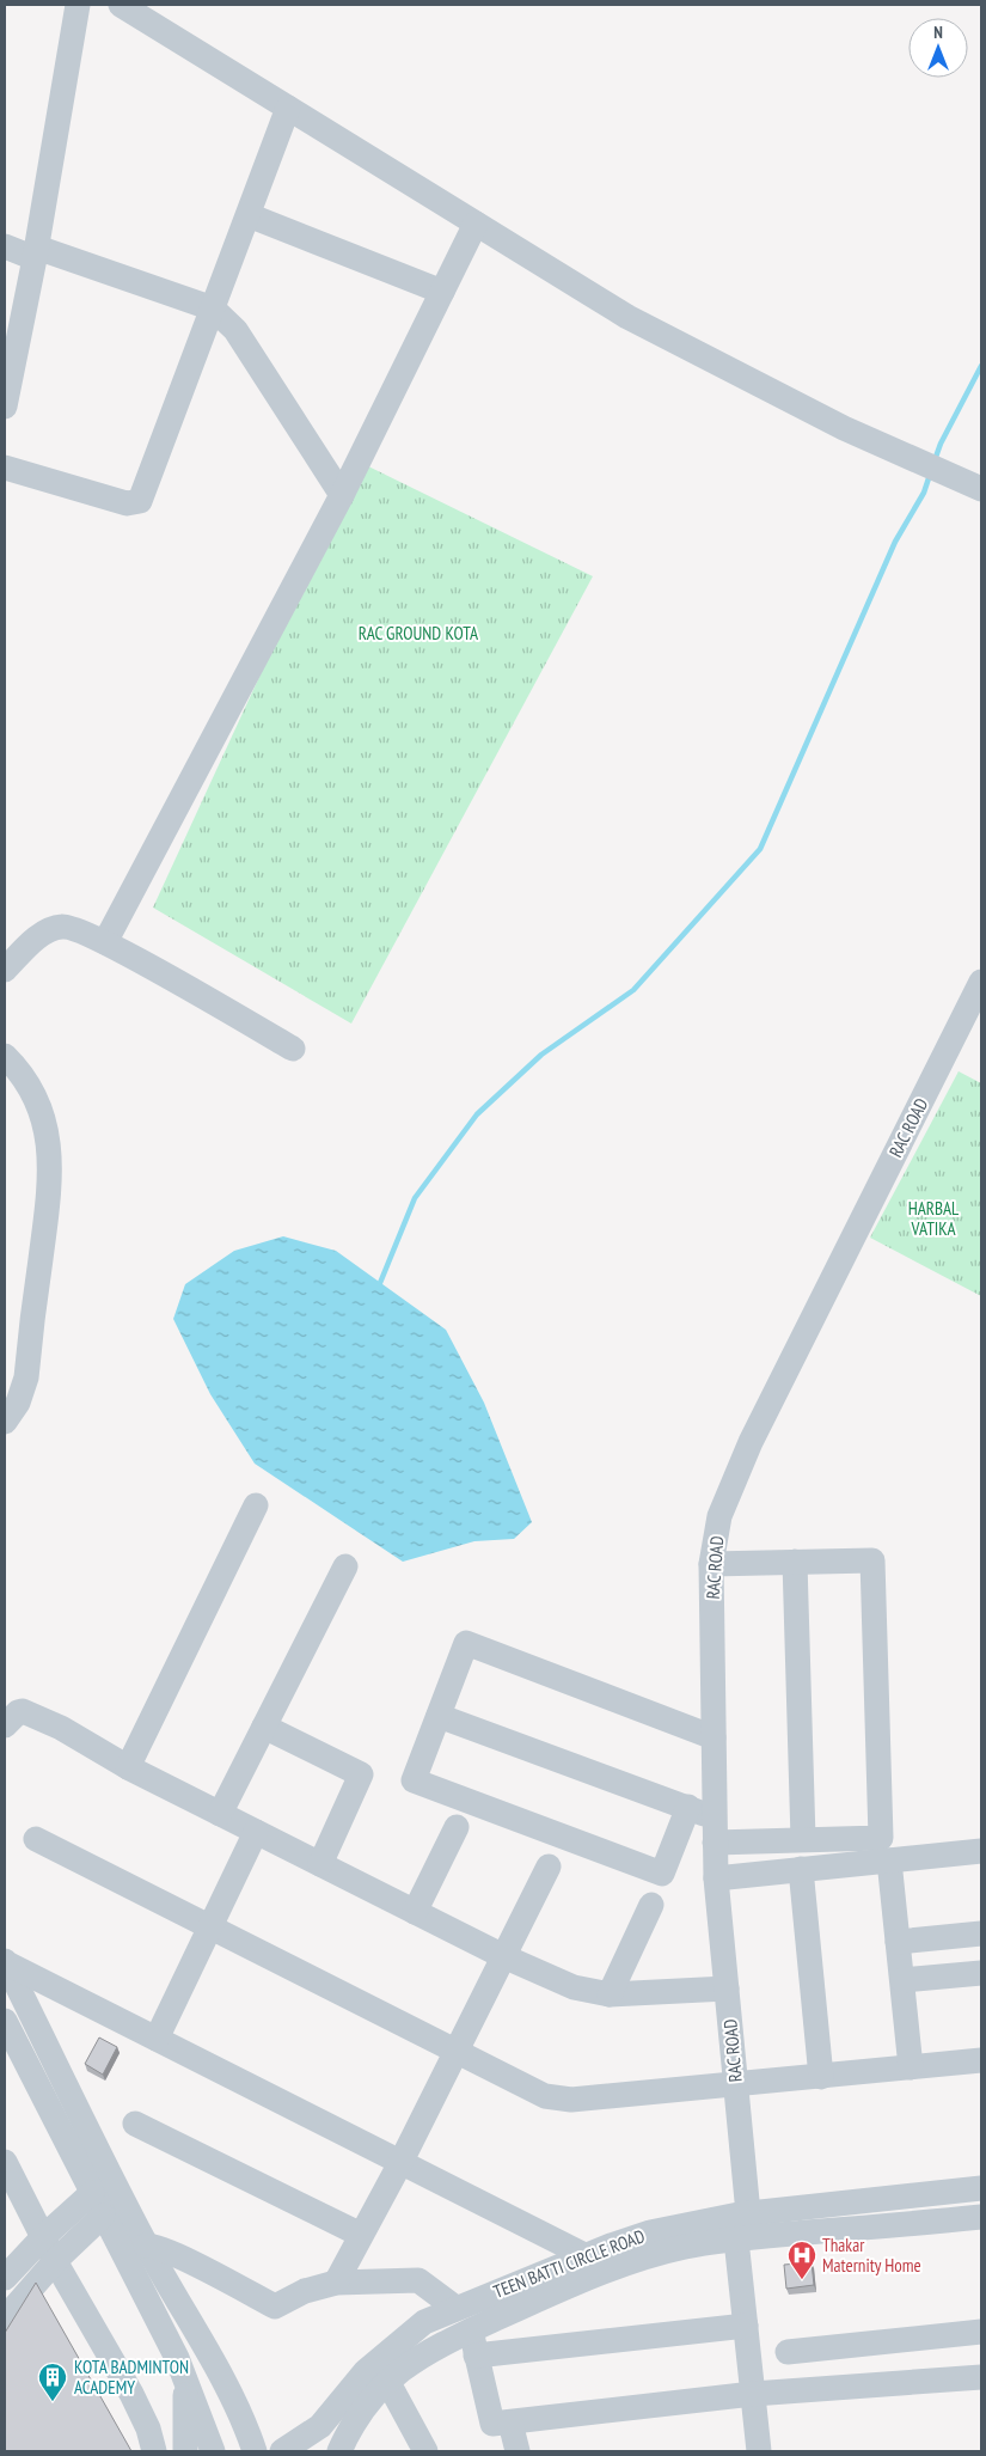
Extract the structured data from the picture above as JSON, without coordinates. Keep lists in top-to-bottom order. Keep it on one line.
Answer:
{"streets":{"street":["RAC ROAD","TEEN BATTI CIRCLE ROAD"]},"crossings":[["RAC ROAD","TEEN BATTI CIRCLE ROAD"]],"parks":["RAC GROUND KOTA","HARBAL VATIKA"],"places":{"hospital":["Thakar Maternity Home"],"building":["KOTA BADMINTON ACADEMY"]},"north":"top"}
